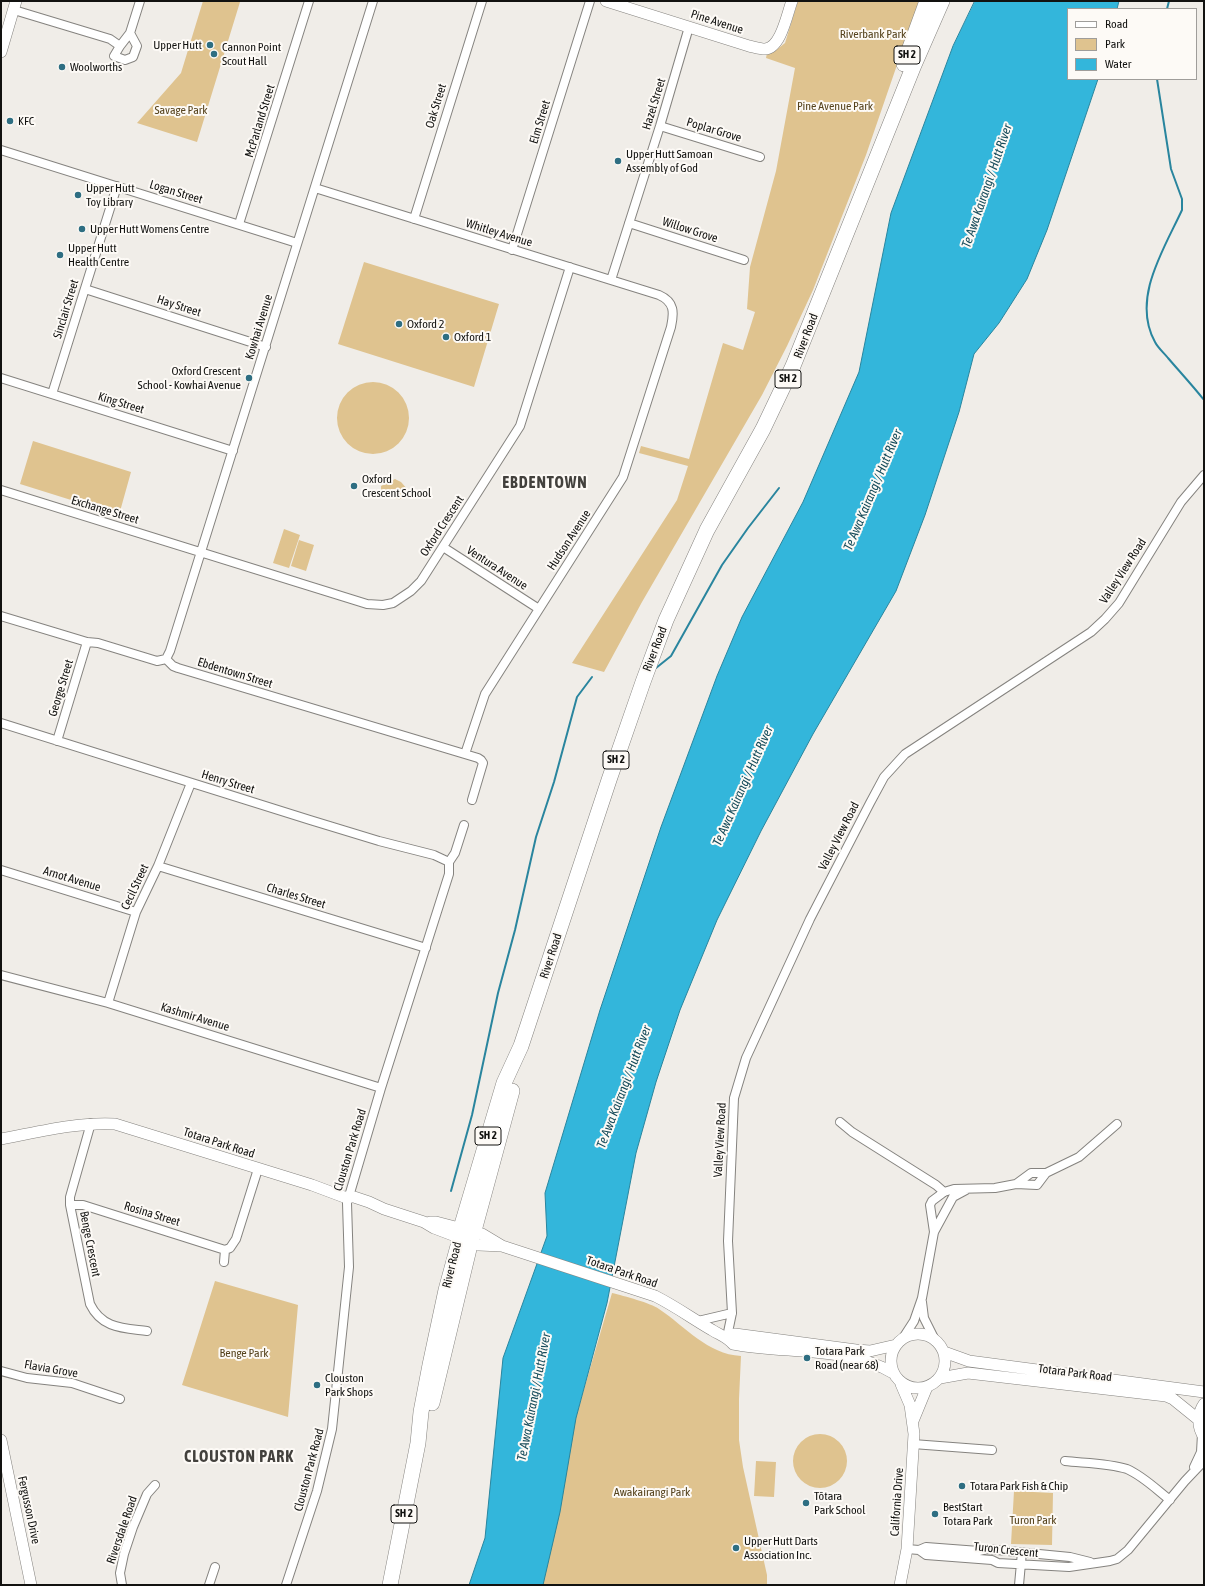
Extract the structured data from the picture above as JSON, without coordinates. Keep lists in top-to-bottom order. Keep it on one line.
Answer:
{"streets":{"highway":["SH 2","River Road"],"street":["Pine Avenue","Hazel Street","Oak Street","McParland Street","Elm Street","Poplar Grove","Logan Street","Willow Grove","Whitley Avenue","Hay Street","Sinclair Street","Kowhai Avenue","King Street","Exchange Street","Oxford Crescent","Hudson Avenue","Ventura Avenue","Valley View Road","Ebdentown Street","George Street","Henry Street","Arnot Avenue","Cecil Street","Charles Street","Kashmir Avenue","Totara Park Road","Clouston Park Road","Rosina Street","Benge Crescent","Flavia Grove","California Drive","Fergusson Drive","Riversdale Road","Turon Crescent"]},"crossings":[["Pine Avenue","Hazel Street"],["Hazel Street","Poplar Grove"],["Hazel Street","Willow Grove"],["Hazel Street","Whitley Avenue"],["Oak Street","Whitley Avenue"],["McParland Street","Logan Street"],["Elm Street","Whitley Avenue"],["Logan Street","Sinclair Street"],["Logan Street","Kowhai Avenue"],["Whitley Avenue","Kowhai Avenue"],["Whitley Avenue","Oxford Crescent"],["Whitley Avenue","Hudson Avenue"],["Hay Street","Sinclair Street"],["Hay Street","Kowhai Avenue"],["Sinclair Street","King Street"],["Kowhai Avenue","King Street"],["Kowhai Avenue","Exchange Street"],["Kowhai Avenue","Oxford Crescent"],["Kowhai Avenue","Ebdentown Street"],["River Road","Totara Park Road"],["Exchange Street","Oxford Crescent"],["Oxford Crescent","Ventura Avenue"],["Hudson Avenue","Ventura Avenue"],["Hudson Avenue","Ebdentown Street"],["Valley View Road","Totara Park Road"],["Ebdentown Street","George Street"],["George Street","Henry Street"],["Henry Street","Cecil Street"],["Henry Street","Clouston Park Road"],["Arnot Avenue","Cecil Street"],["Cecil Street","Charles Street"],["Cecil Street","Kashmir Avenue"],["Charles Street","Clouston Park Road"],["Kashmir Avenue","Clouston Park Road"],["Totara Park Road","Clouston Park Road"],["Totara Park Road","Benge Crescent"],["Totara Park Road","California Drive"],["Rosina Street","Benge Crescent"],["California Drive","Turon Crescent"]],"districts":["EBDENTOWN","CLOUSTON PARK"],"water":["Te Awa Kairangi / Hutt River"],"parks":["Riverbank Park","Pine Avenue Park","Savage Park","Benge Park","Awakairangi Park","Turon Park"],"places":["Upper Hutt","Cannon Point Scout Hall","Woolworths","KFC","Upper Hutt Samoan Assembly of God","Upper Hutt Toy Library","Upper Hutt Womens Centre","Upper Hutt Health Centre","Oxford 2","Oxford 1","Oxford Crescent School - Kowhai Avenue","Oxford Crescent School","Totara Park Road (near 68)","Clouston Park Shops","Totara Park Fish & Chip","Tōtara Park School","BestStart Totara Park","Upper Hutt Darts Association Inc."],"legend":["Road","Park","Water"]}
